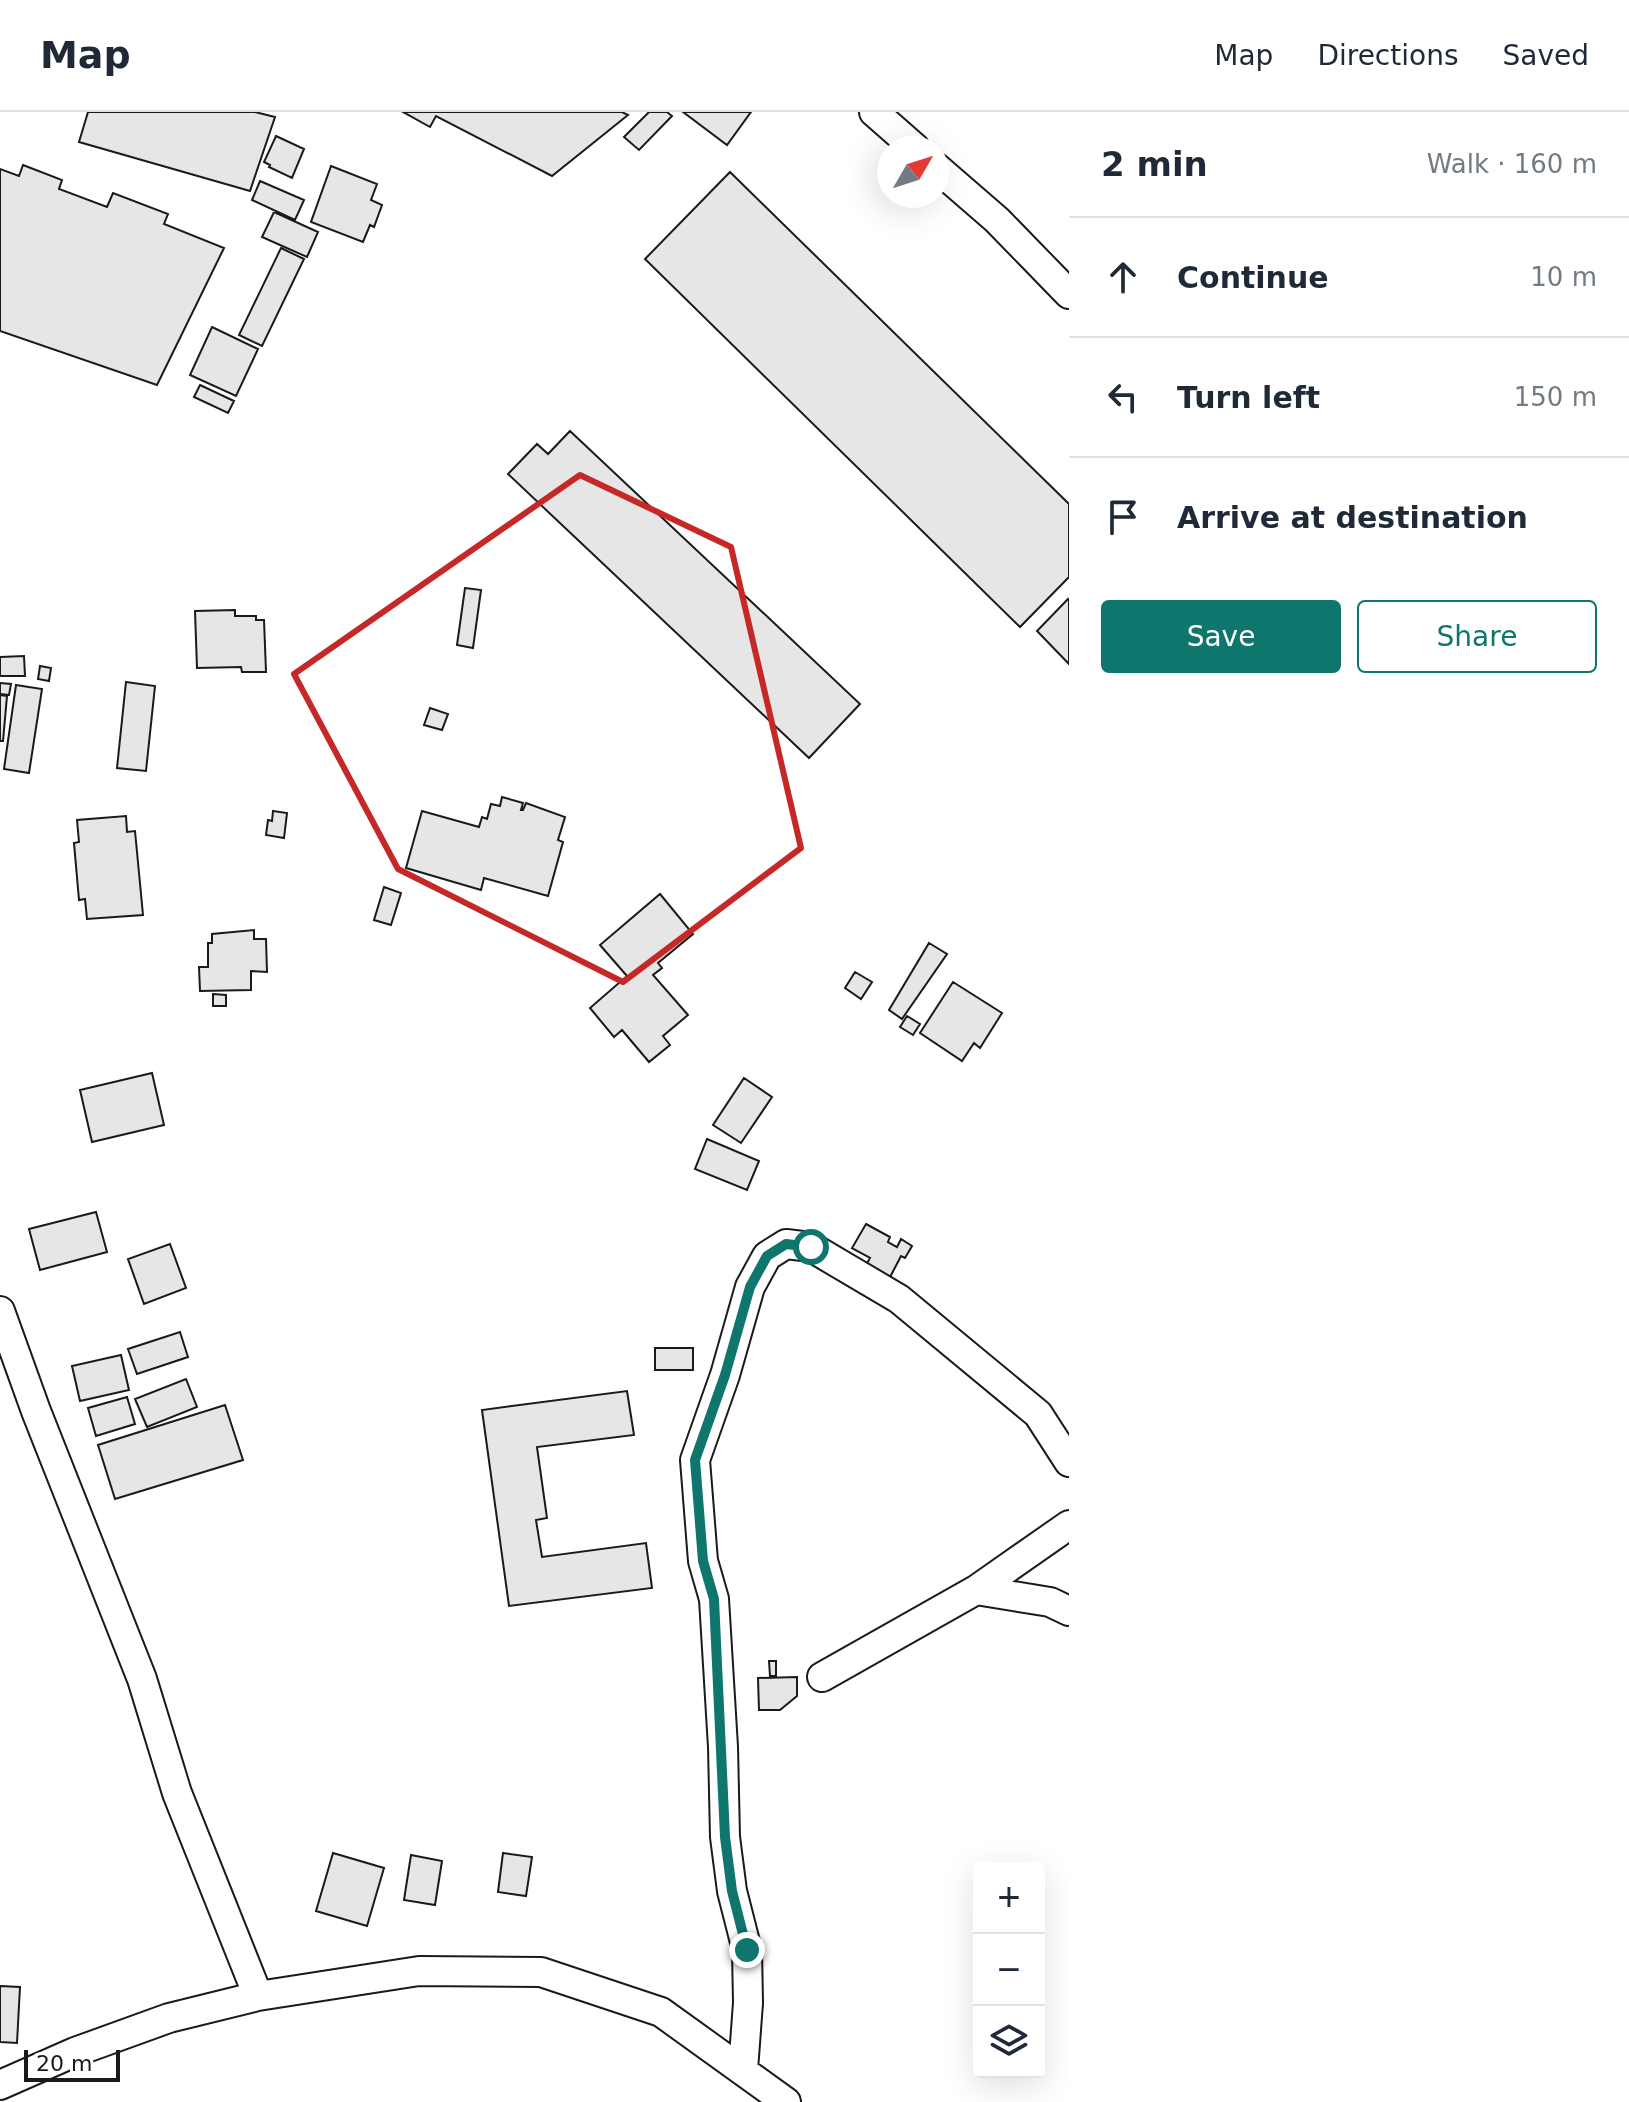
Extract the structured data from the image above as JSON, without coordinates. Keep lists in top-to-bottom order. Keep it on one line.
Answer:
{"scale_bar":"20 m","north":"top right","page":{"header":"Map","nav":["Map","Directions","Saved"],"heading":["2 min","Walk · 160 m"],"list":[["Continue","10 m"],["Turn left","150 m"],"Arrive at destination"],"buttons":["Save","Share"],"map_buttons":["+","−"],"scale":"20 m"}}
